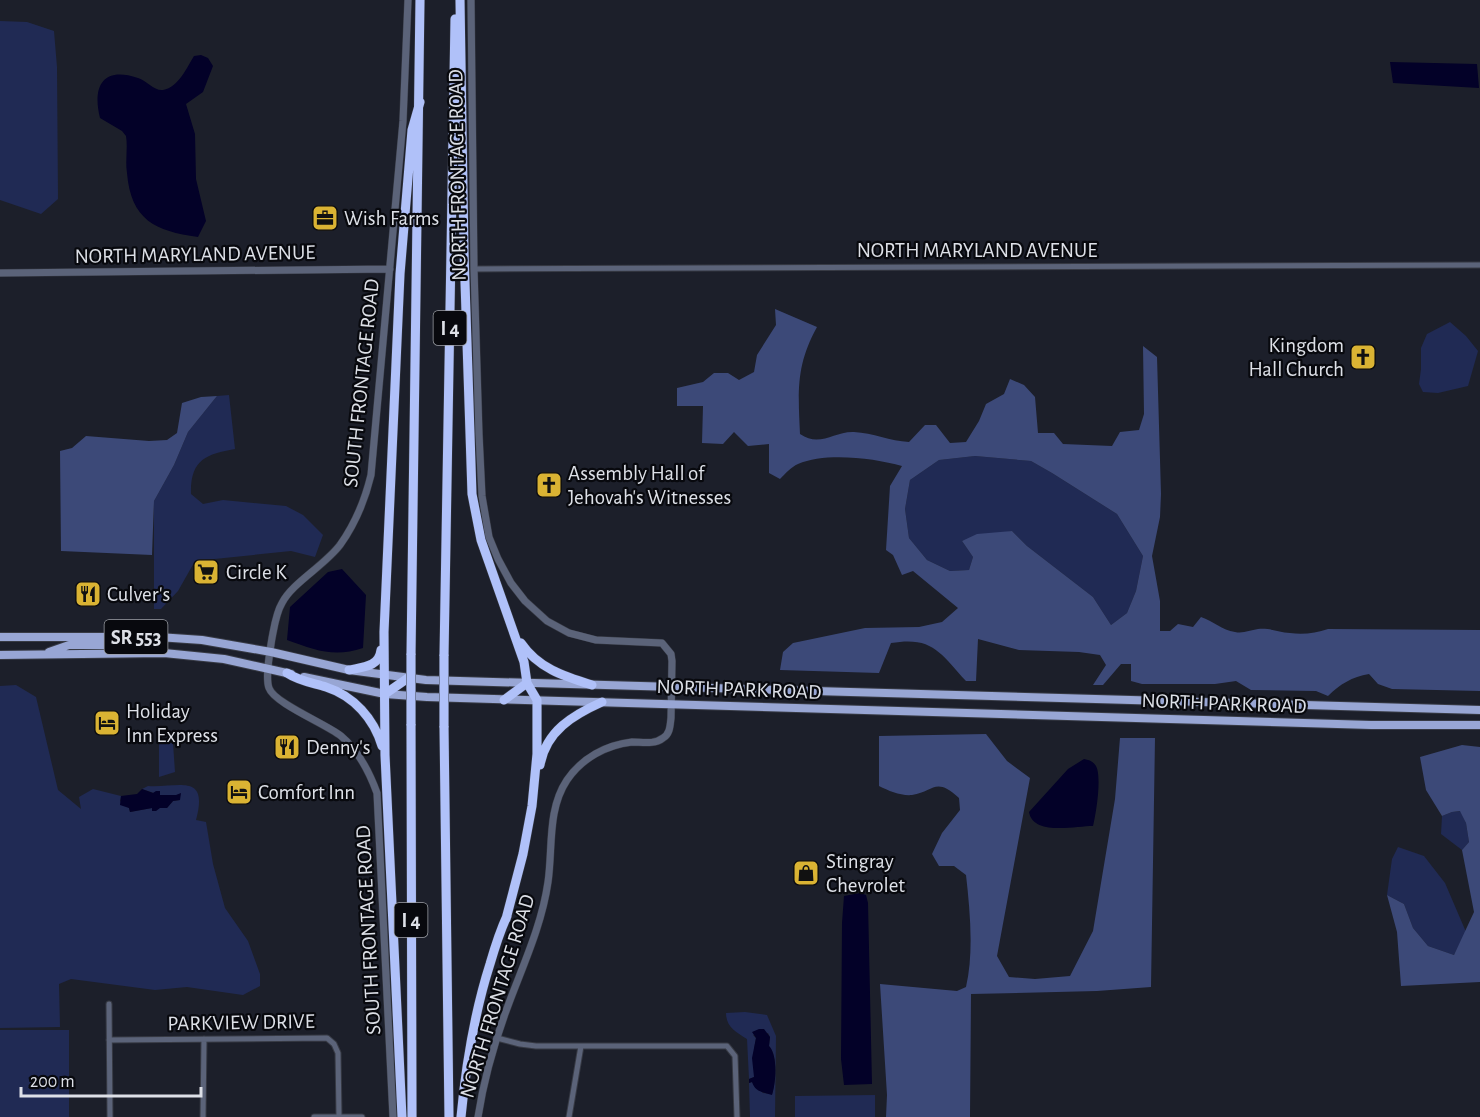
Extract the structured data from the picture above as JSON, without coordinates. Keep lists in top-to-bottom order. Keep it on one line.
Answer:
{"streets":{"highway":["I 4"],"main road":["SR 553","NORTH PARK ROAD"],"street":["NORTH FRONTAGE ROAD","NORTH MARYLAND AVENUE","SOUTH FRONTAGE ROAD","PARKVIEW DRIVE"]},"crossings":[["NORTH FRONTAGE ROAD","NORTH MARYLAND AVENUE"],["NORTH FRONTAGE ROAD","NORTH PARK ROAD"],["NORTH MARYLAND AVENUE","SOUTH FRONTAGE ROAD"],["SOUTH FRONTAGE ROAD","NORTH PARK ROAD"]],"places":{"office":["Wish Farms"],"church":["Kingdom Hall Church","Assembly Hall of Jehovah's Witnesses"],"supermarket":["Circle K"],"restaurant":["Culver's","Denny's"],"hotel":["Holiday Inn Express","Comfort Inn"],"shop":["Stingray Chevrolet"]},"scale_bar":"200 m"}
